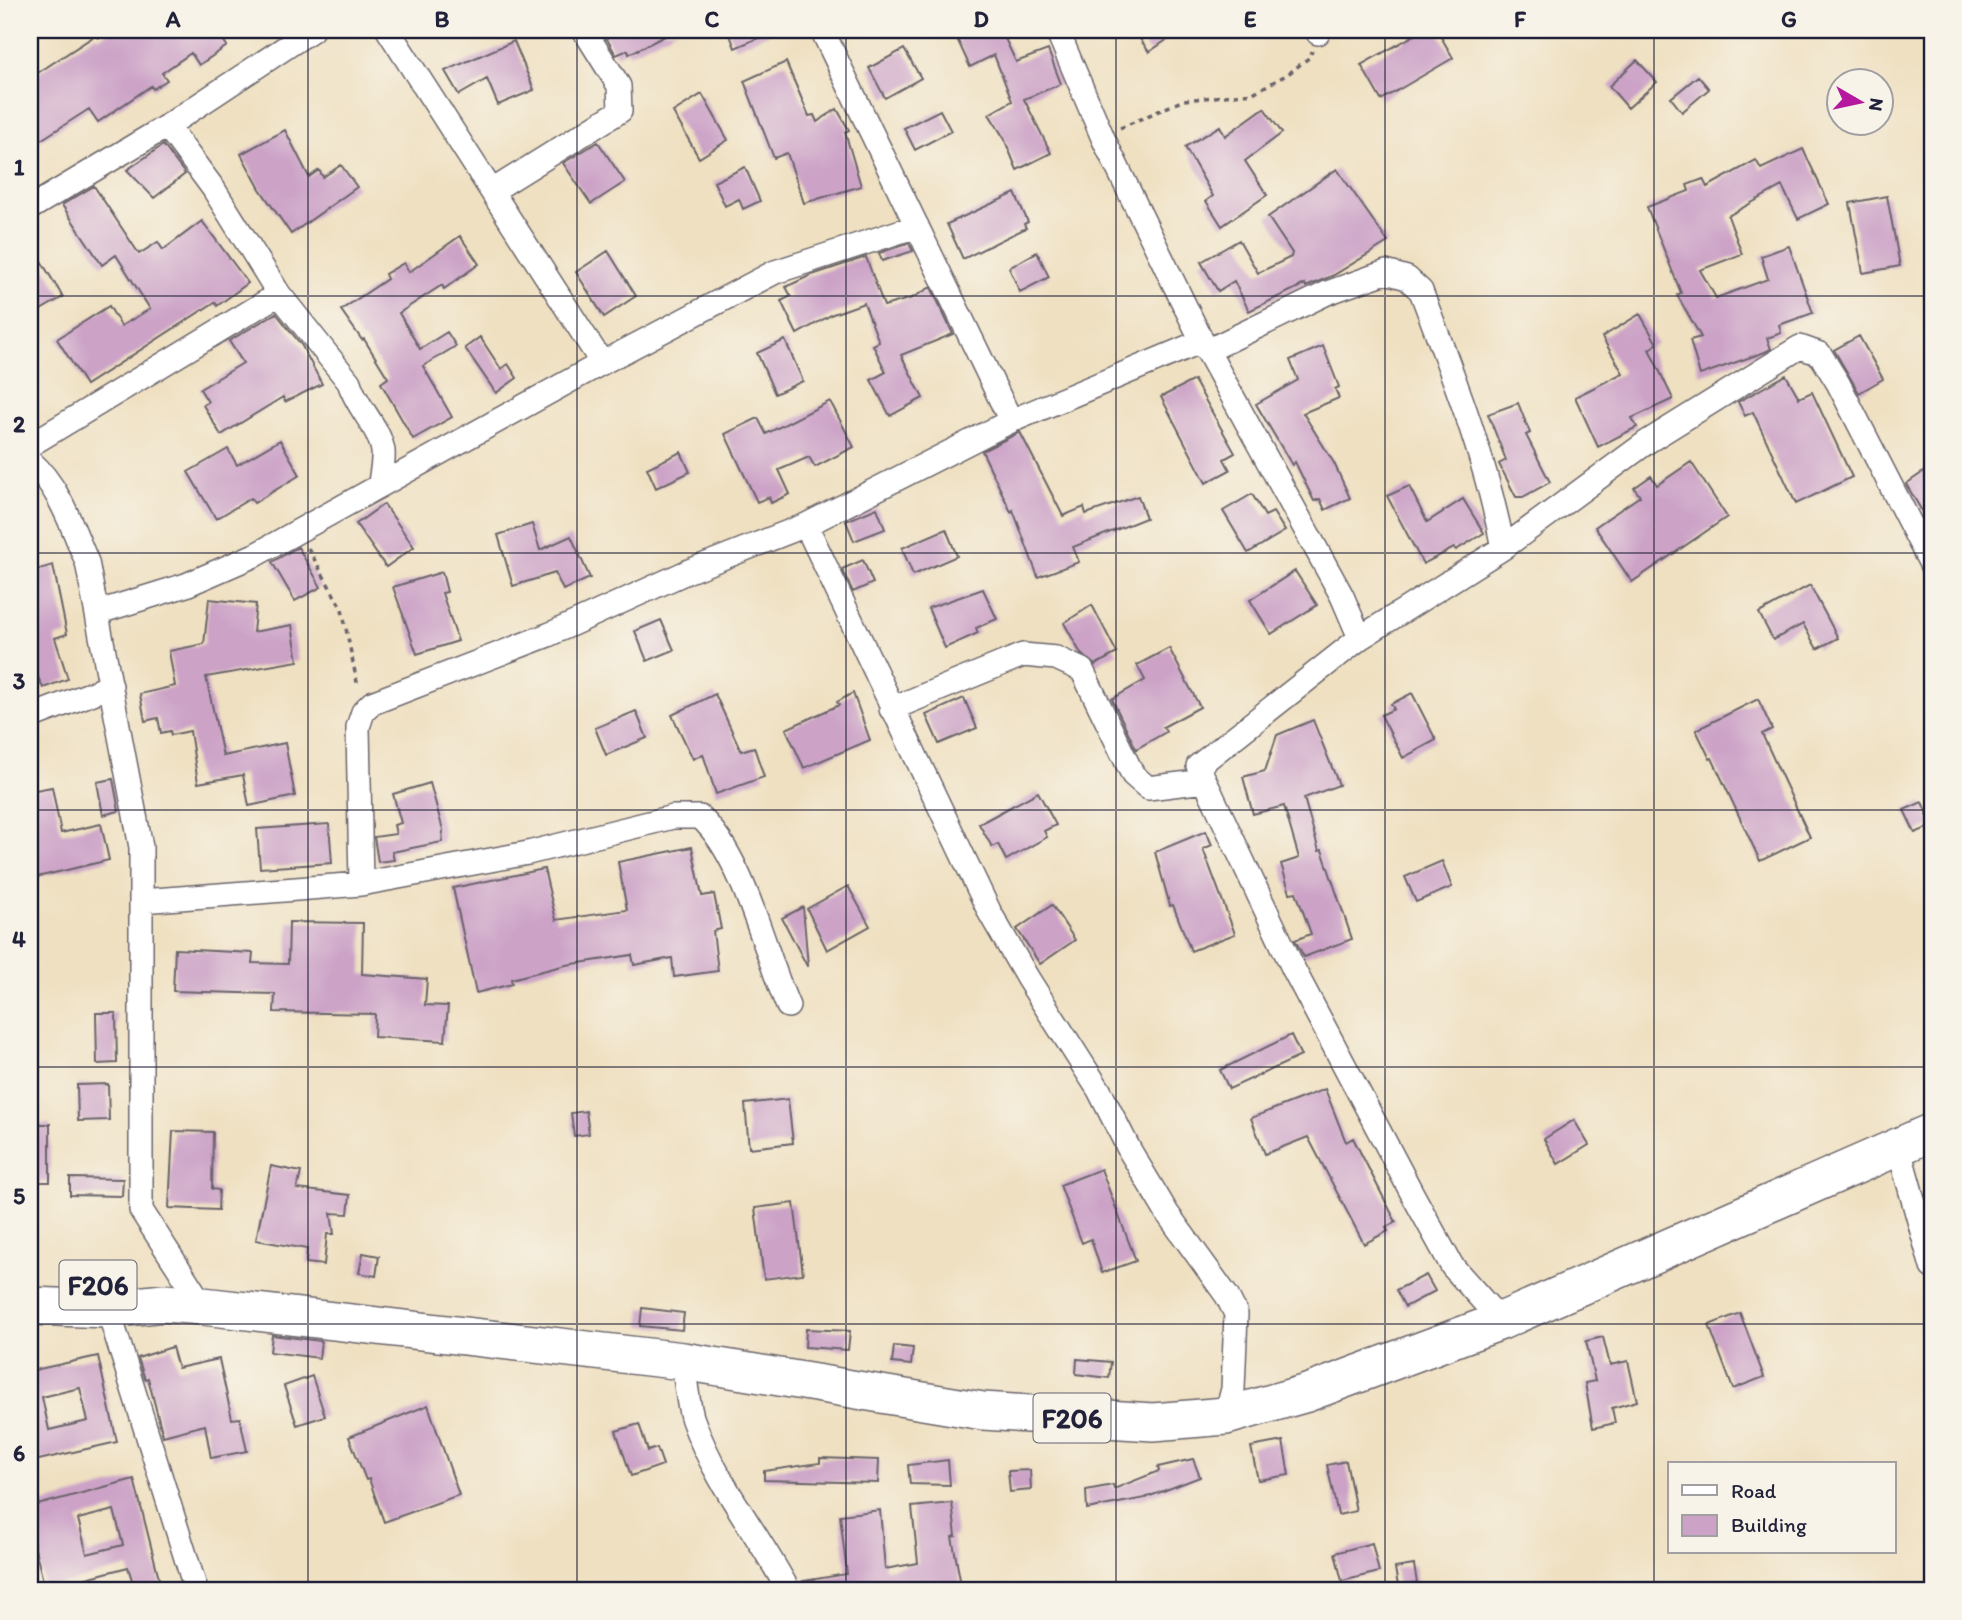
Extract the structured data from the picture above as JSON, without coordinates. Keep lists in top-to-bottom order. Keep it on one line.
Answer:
{"streets":{"main road":["F206"]},"legend":["Road","Building"],"north":"right","grid":{"columns":["A","B","C","D","E","F","G"],"rows":["1","2","3","4","5","6"]}}
